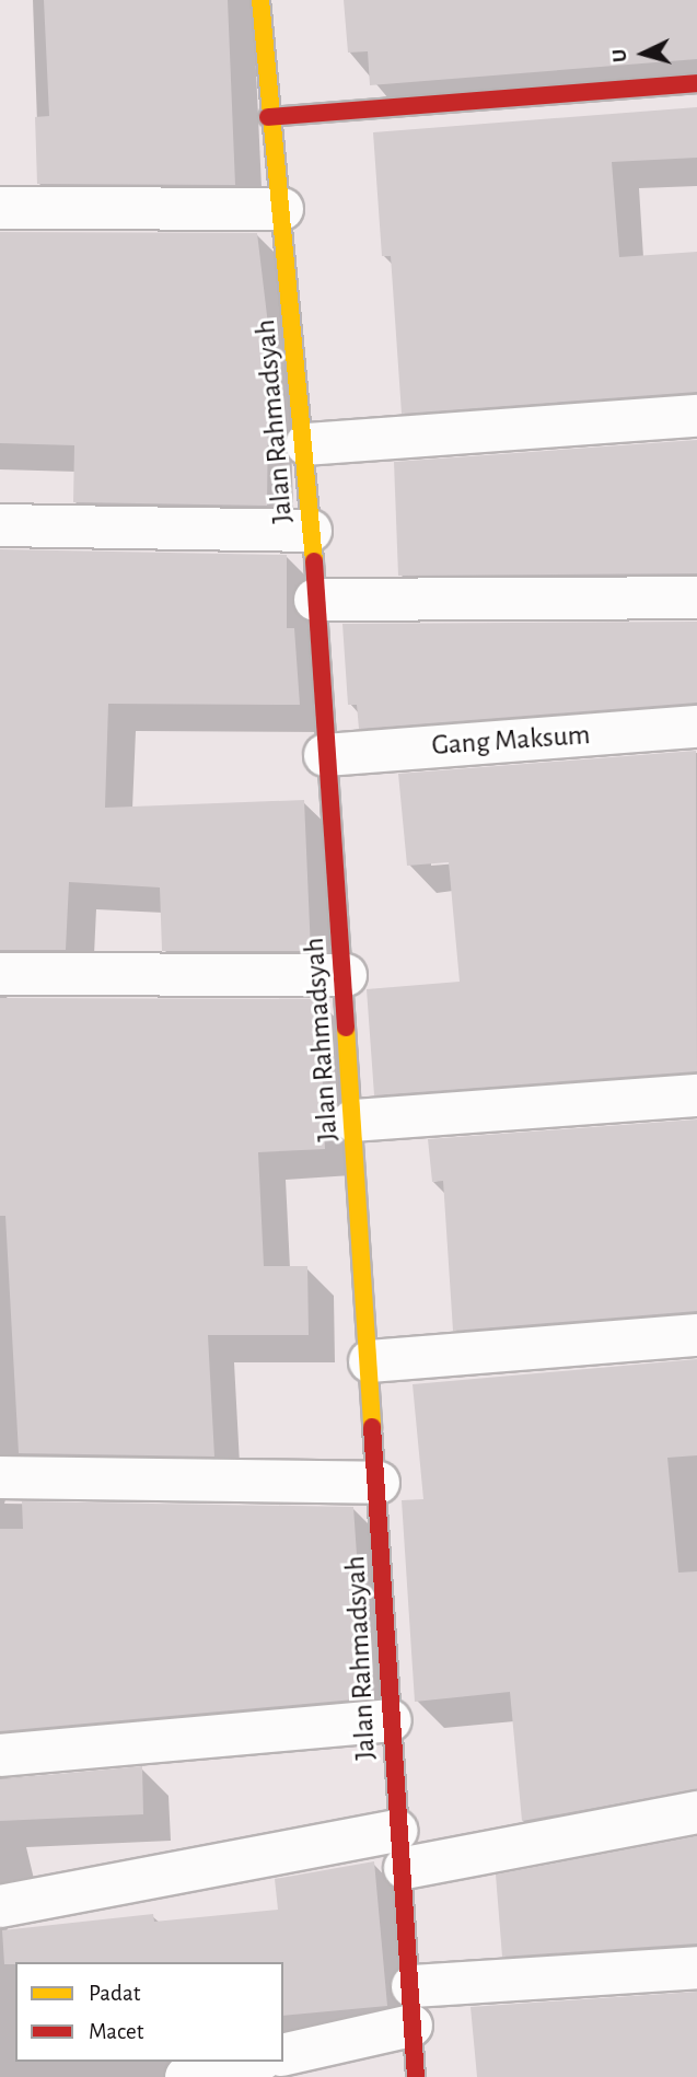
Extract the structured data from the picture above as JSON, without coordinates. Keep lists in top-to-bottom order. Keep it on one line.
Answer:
{"streets":{"street":["Jalan Rahmadsyah","Gang Maksum"]},"crossings":[["Jalan Rahmadsyah","Gang Maksum"]],"legend":["Padat","Macet"],"north":"left"}
